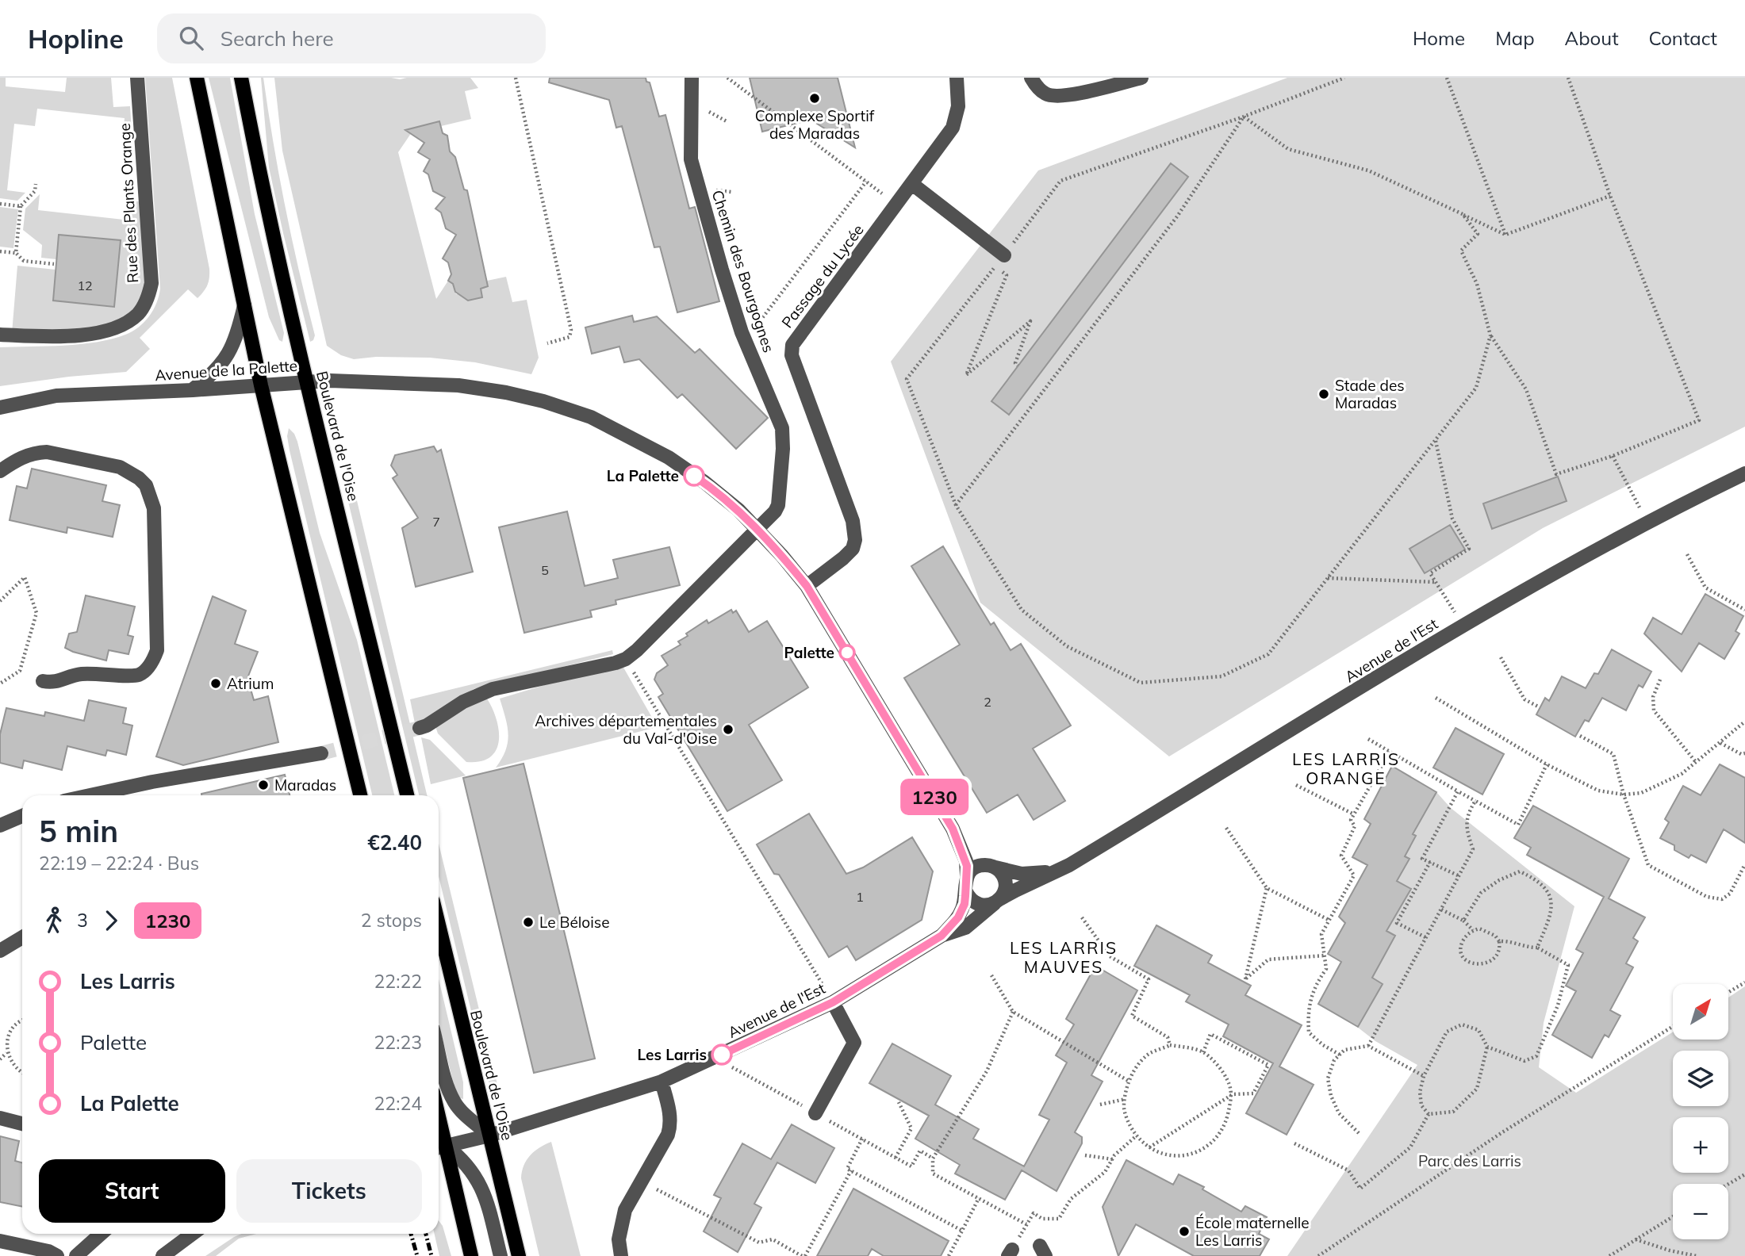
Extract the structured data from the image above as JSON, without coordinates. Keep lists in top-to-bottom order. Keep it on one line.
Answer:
{"streets":{"main road":["Boulevard de l'Oise"],"street":["Rue des Plants Orange","Chemin des Bourgognes","Passage du Lycée","Avenue de la Palette","Avenue de l'Est"]},"crossings":[["Chemin des Bourgognes","Avenue de la Palette"],["Passage du Lycée","Avenue de la Palette"],["Avenue de la Palette","Boulevard de l'Oise"],["Avenue de la Palette","Avenue de l'Est"],["Boulevard de l'Oise","Avenue de l'Est"]],"districts":["LES LARRIS ORANGE","LES LARRIS MAUVES"],"parks":["Parc des Larris"],"places":["Complexe Sportif des Maradas","Stade des Maradas","La Palette","Palette","Atrium","Archives départementales du Val-d'Oise","Maradas","Le Béloise","Les Larris","École maternelle Les Larris"],"lines":["bus line 1230"],"house_numbers":["12","7","5","2","1"],"north":"top right","page":{"header":"Hopline","search":"Search here","nav":["Home","Map","About","Contact"],"on_map":"1230","heading":["5 min","22:19 – 22:24 · Bus","€2.40"],"legs":["3","1230","2 stops"],"list":[{"name":"Les Larris","value":"22:22"},{"name":"Palette","value":"22:23"},{"name":"La Palette","value":"22:24"}],"map_buttons":["+","−"],"buttons":["Start","Tickets"]}}
